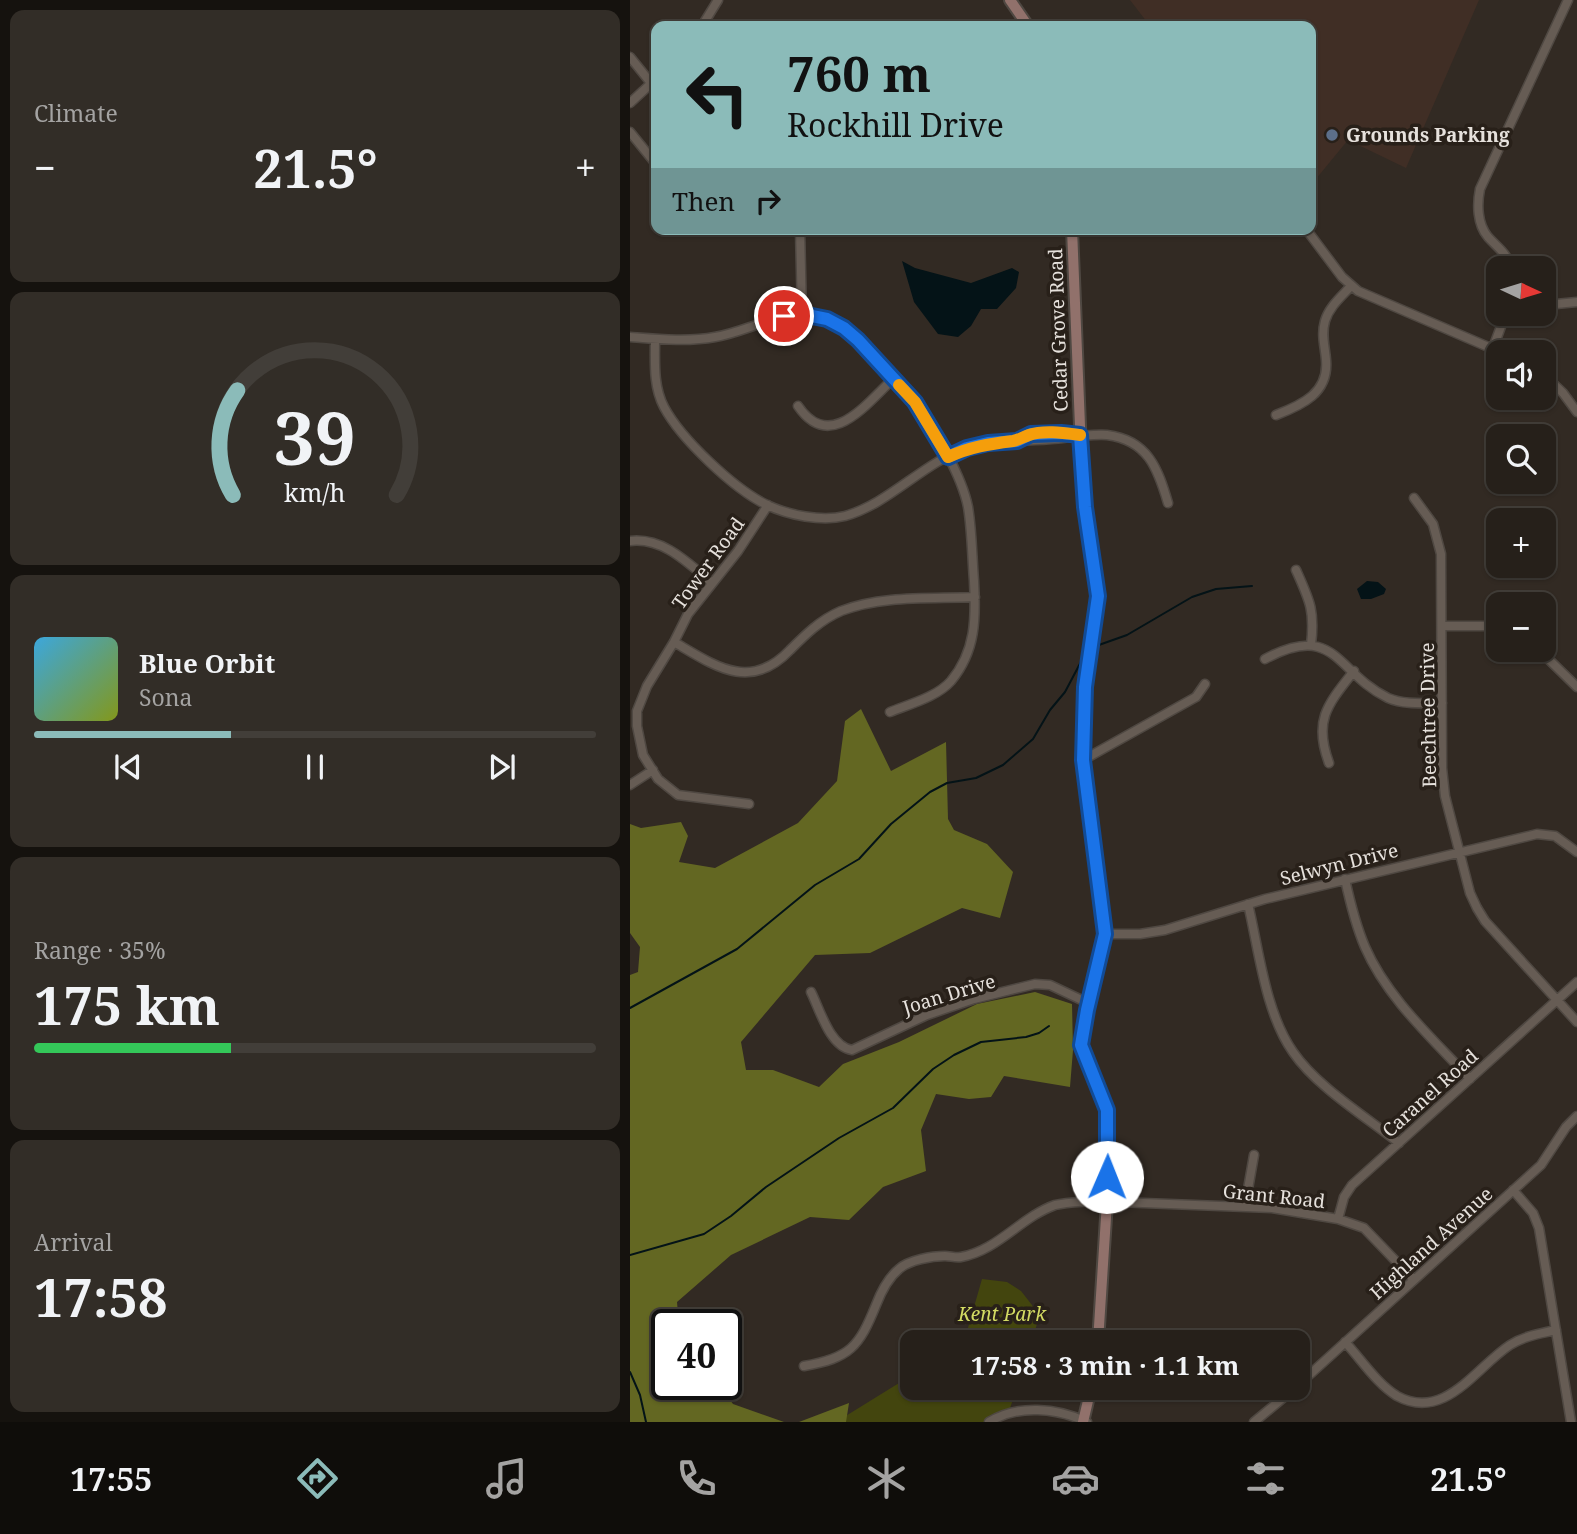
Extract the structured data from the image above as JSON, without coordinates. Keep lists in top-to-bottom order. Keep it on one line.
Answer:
{"streets":{"street":["Cedar Grove Road","Tower Road","Beechtree Drive","Selwyn Drive","Joan Drive","Caranel Road","Grant Road","Highland Avenue"]},"crossings":[["Cedar Grove Road","Selwyn Drive"],["Cedar Grove Road","Joan Drive"],["Cedar Grove Road","Grant Road"],["Beechtree Drive","Selwyn Drive"],["Beechtree Drive","Caranel Road"],["Caranel Road","Grant Road"],["Grant Road","Highland Avenue"]],"parks":["Kent Park"],"places":["Grounds Parking"],"north":"right","page":{"tile":["Climate",["Range · 35%","175 km"],["Arrival","17:58"]],"turn":["760 m","Rockhill Drive"],"heat":["−","21.5°","+"],"then":"Then","map_buttons":["+","−"],"song":["Blue Orbit","Sona"],"limit":"40","trip":"17:58 · 3 min · 1.1 km","tabs":["17:55","21.5°"],"gauge":["39","km/h"]}}
